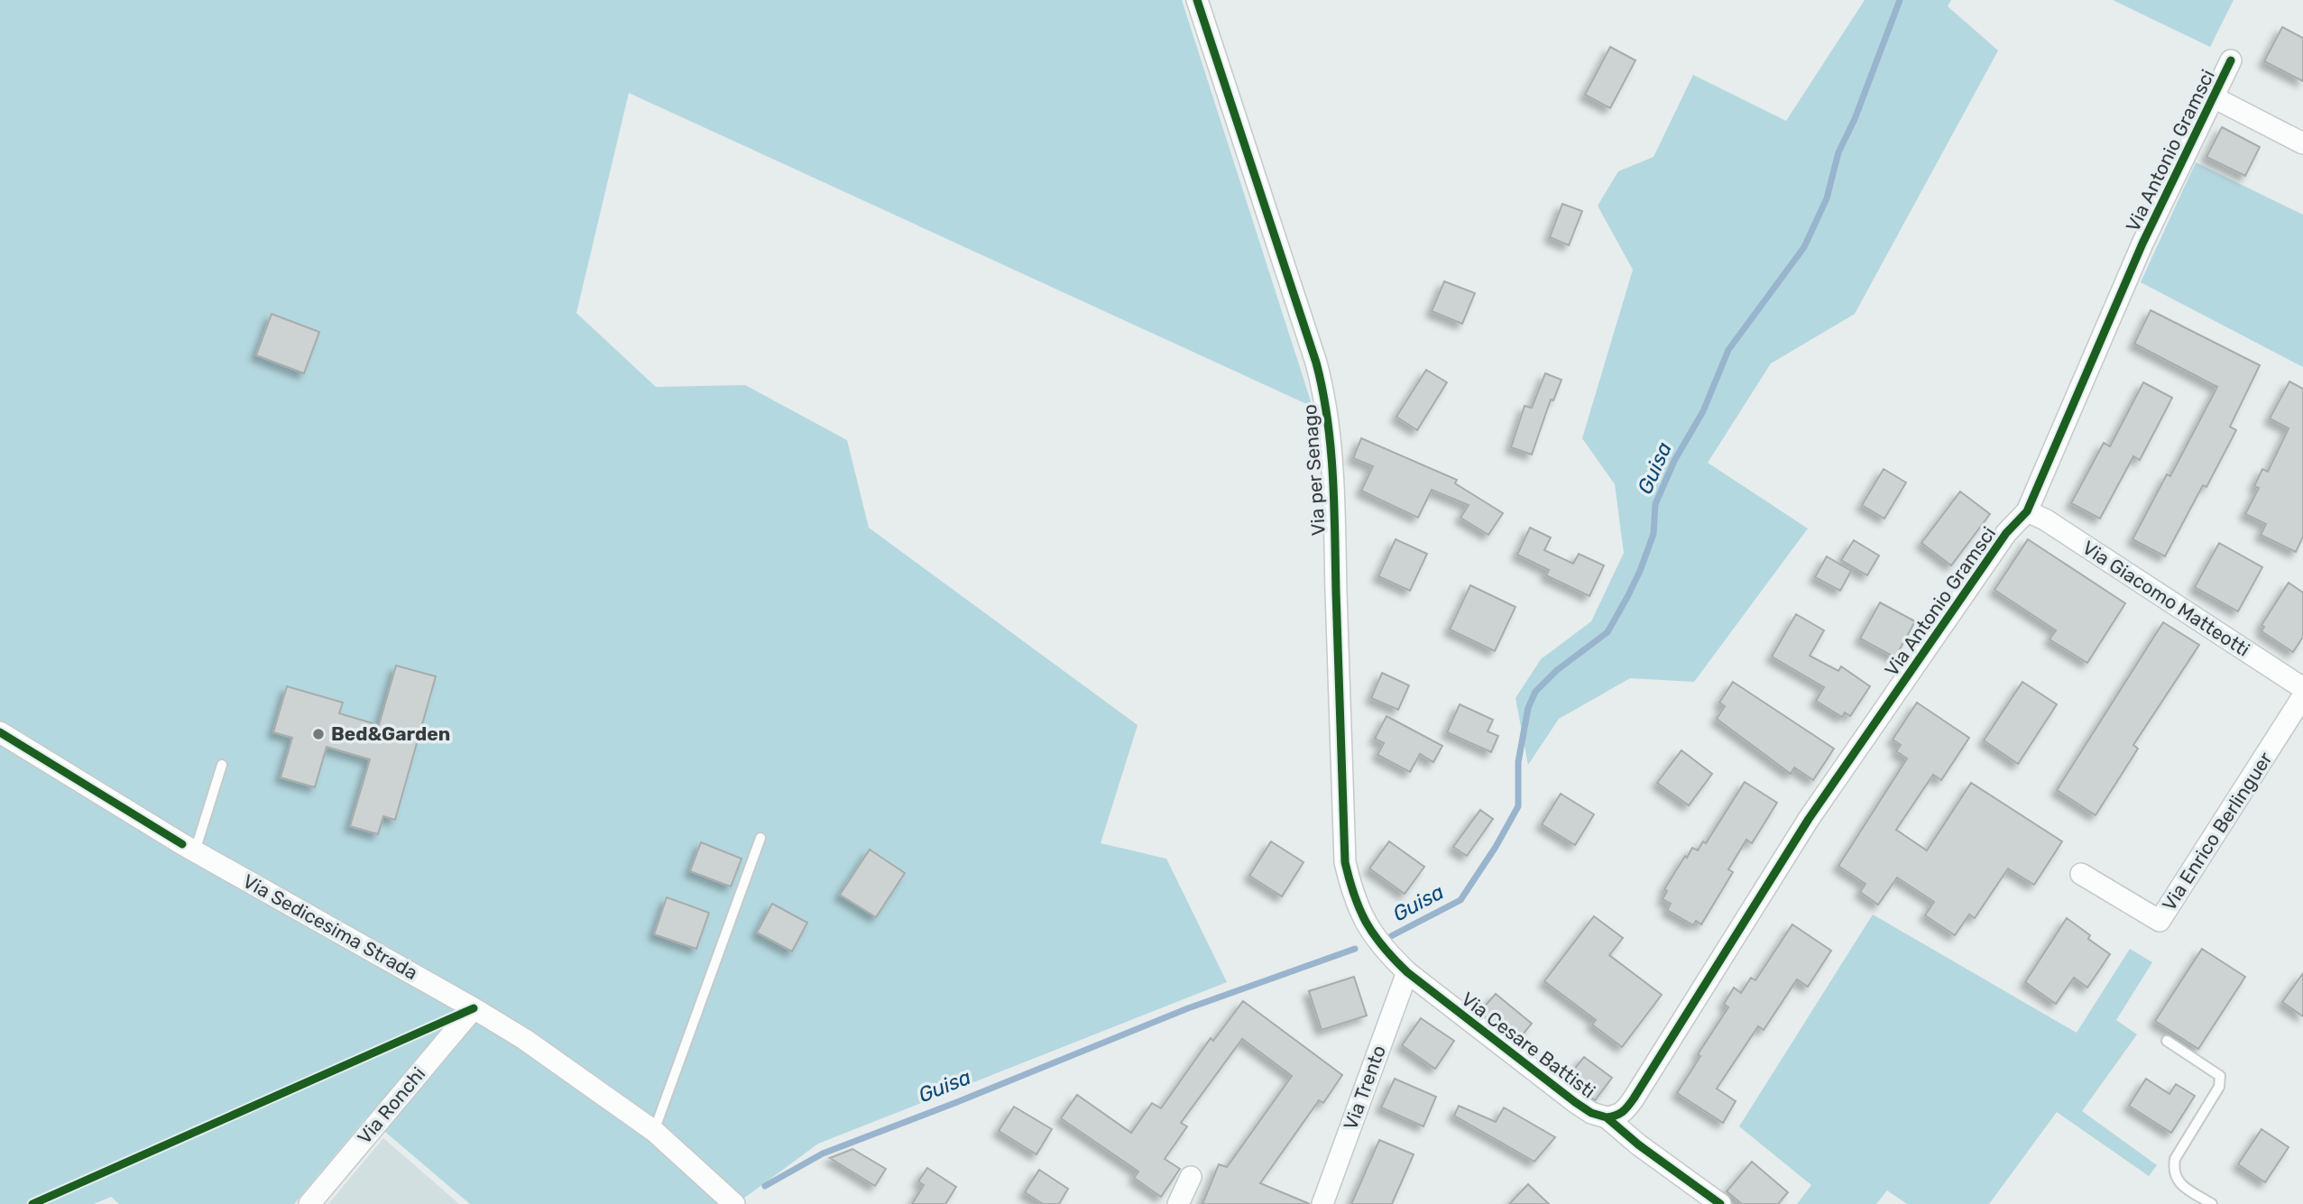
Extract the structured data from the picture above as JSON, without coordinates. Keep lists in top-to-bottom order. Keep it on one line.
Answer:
{"streets":{"street":["Via Antonio Gramsci","Via per Senago","Via Giacomo Matteotti","Via Enrico Berlinguer","Via Sedicesima Strada","Via Cesare Battisti","Via Trento","Via Ronchi"]},"crossings":[["Via Antonio Gramsci","Via Giacomo Matteotti"],["Via Antonio Gramsci","Via Cesare Battisti"],["Via per Senago","Via Cesare Battisti"],["Via Sedicesima Strada","Via Ronchi"],["Via Cesare Battisti","Via Trento"]],"water":["Guisa"],"places":["Bed&Garden"]}
